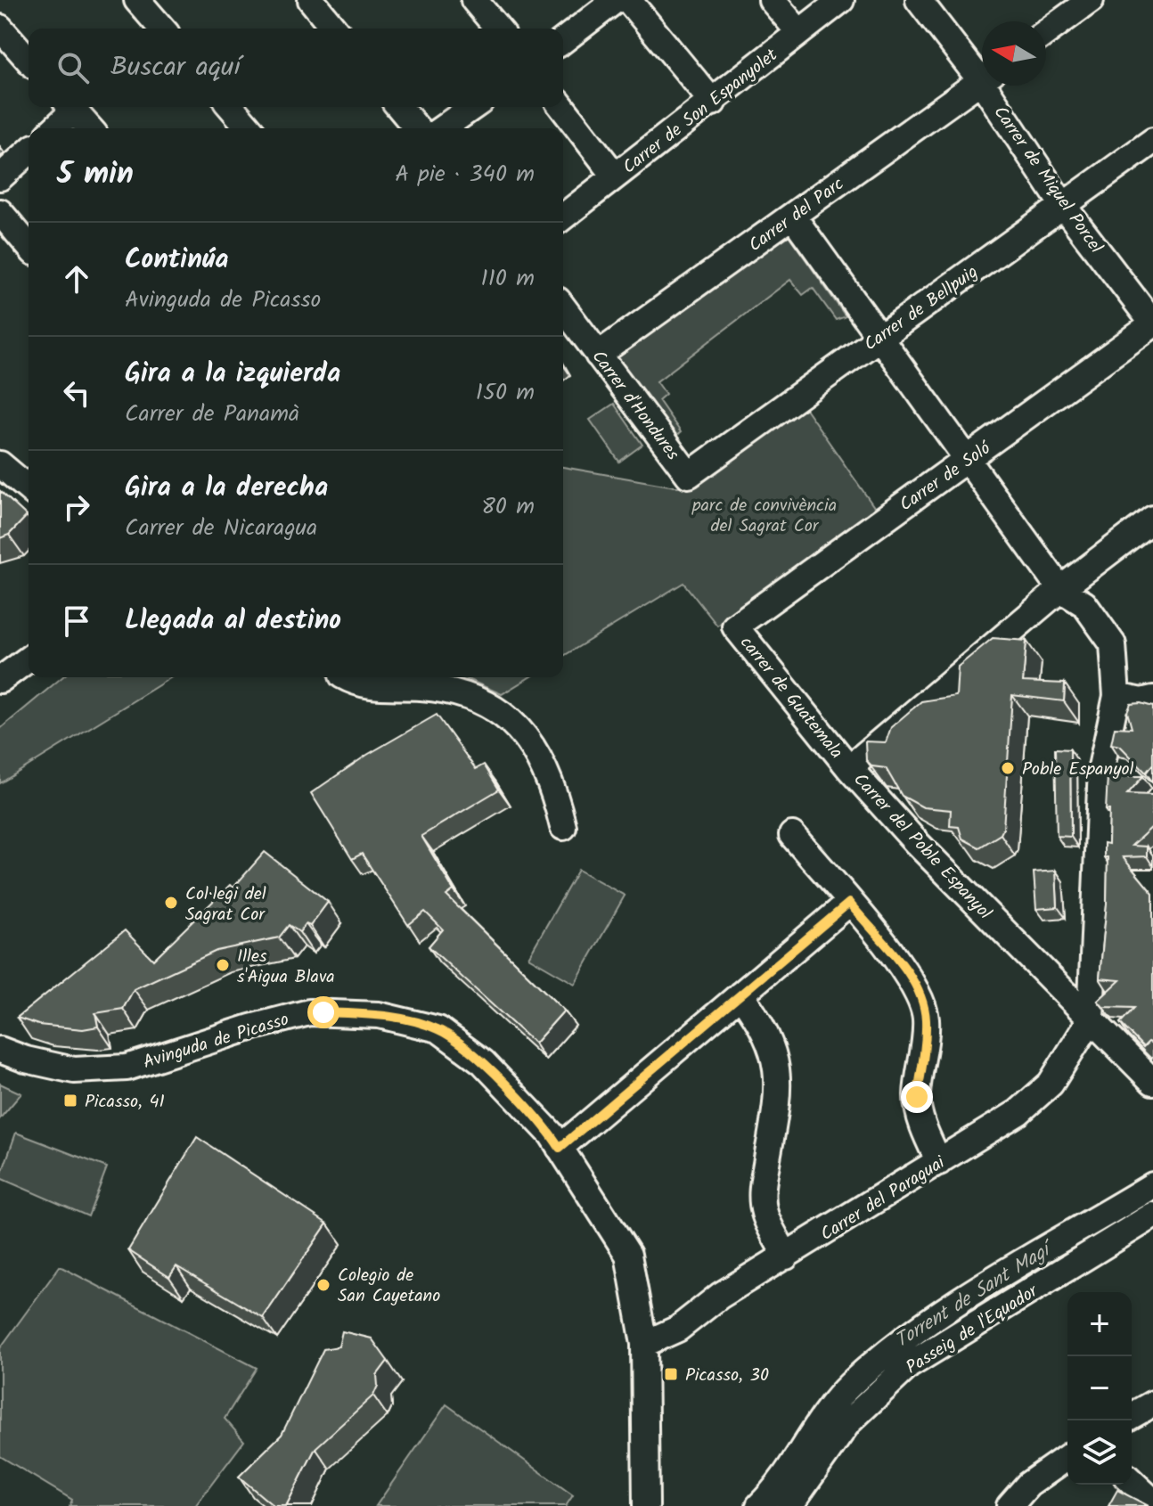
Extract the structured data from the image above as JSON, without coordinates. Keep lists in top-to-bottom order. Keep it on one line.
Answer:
{"streets":{"street":["Carrer de Son Espanyolet","Carrer de Miquel Porcel","Carrer del Parc","Carrer de Bellpuig","Carrer d'Hondures","Carrer de Soló","carrer de Guatemala","Carrer del Poble Espanyol","Avinguda de Picasso","Carrer del Paraguai","Passeig de l'Equador"]},"crossings":[["Carrer de Miquel Porcel","Carrer de Bellpuig"],["Carrer de Miquel Porcel","Carrer de Soló"],["Carrer del Parc","Carrer d'Hondures"],["Carrer de Bellpuig","Carrer d'Hondures"],["Carrer de Soló","carrer de Guatemala"],["carrer de Guatemala","Carrer del Poble Espanyol"],["Carrer del Poble Espanyol","Carrer del Paraguai"],["Avinguda de Picasso","Carrer del Paraguai"]],"water":["Torrent de Sant Magí"],"parks":["parc de convivència del Sagrat Cor"],"places":{"other":["Poble Espanyol","Col·legi del Sagrat Cor","Illes s'Aigua Blava","Colegio de San Cayetano"],"transit":["Picasso, 41","Picasso, 30"]},"north":"left","page":{"search":"Buscar aquí","heading":["5 min","A pie · 340 m"],"list":[["Continúa","Avinguda de Picasso","110 m"],["Gira a la izquierda","Carrer de Panamà","150 m"],["Gira a la derecha","Carrer de Nicaragua","80 m"],"Llegada al destino"],"map_buttons":["+","−"]}}
